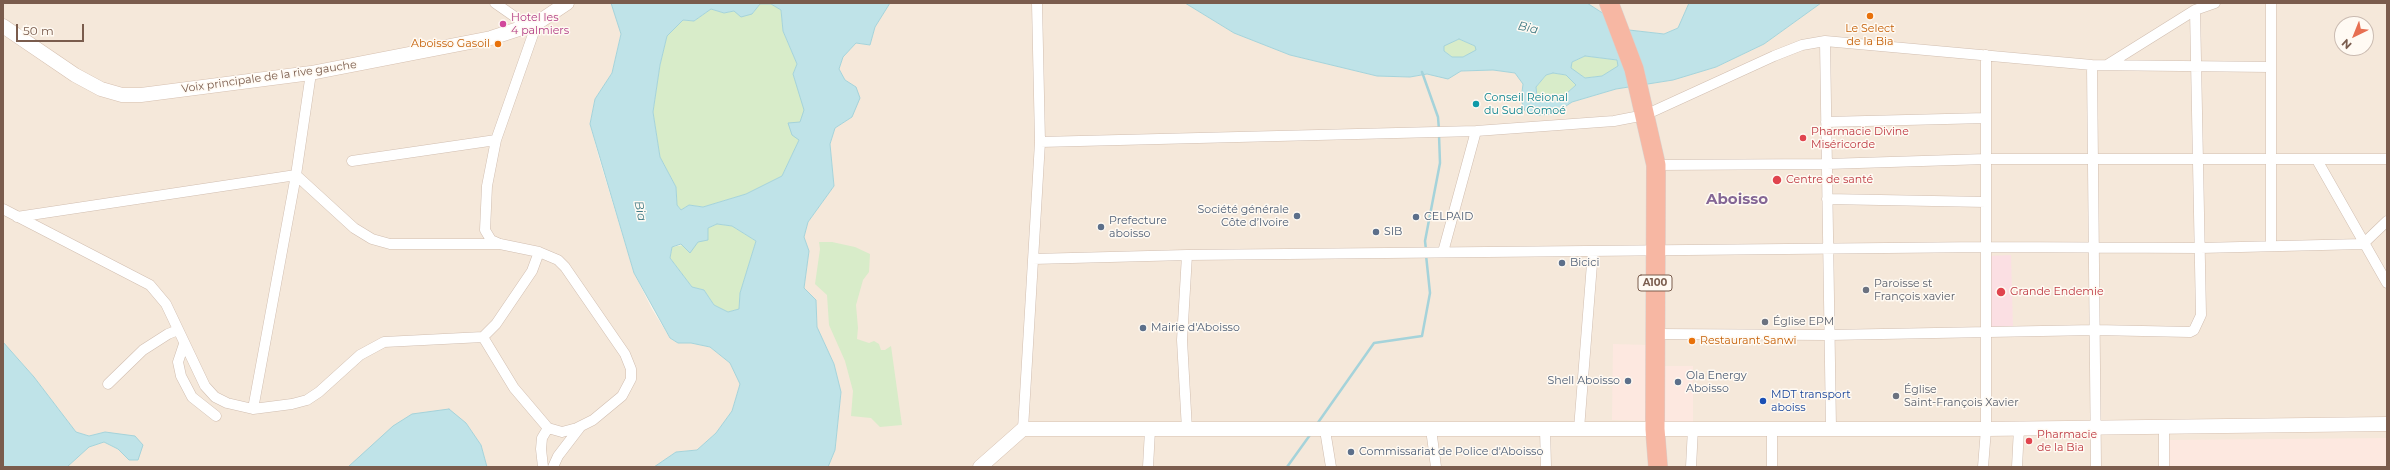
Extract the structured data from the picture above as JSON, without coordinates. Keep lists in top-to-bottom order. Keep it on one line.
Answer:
{"streets":{"highway":["A100"],"main road":["Voix principale de la rive gauche"]},"districts":["Aboisso"],"water":["Bia"],"places":["Le Select de la Bia","Hotel les 4 palmiers","Aboisso Gasoil","Conseil Reional du Sud Comoé","Pharmacie Divine Miséricorde","Centre de santé","Société générale Côte d’Ivoire","CELPAID","Prefecture aboisso","SIB","Bicici","Paroisse st François xavier","Grande Endemie","Église EPM","Mairie d'Aboisso","Restaurant Sanwi","Shell Aboisso","Ola Energy Aboisso","Église Saint-François Xavier","MDT transport aboiss","Pharmacie de la Bia","Commissariat de Police d'Aboisso"],"scale_bar":"50 m","north":"bottom left"}
